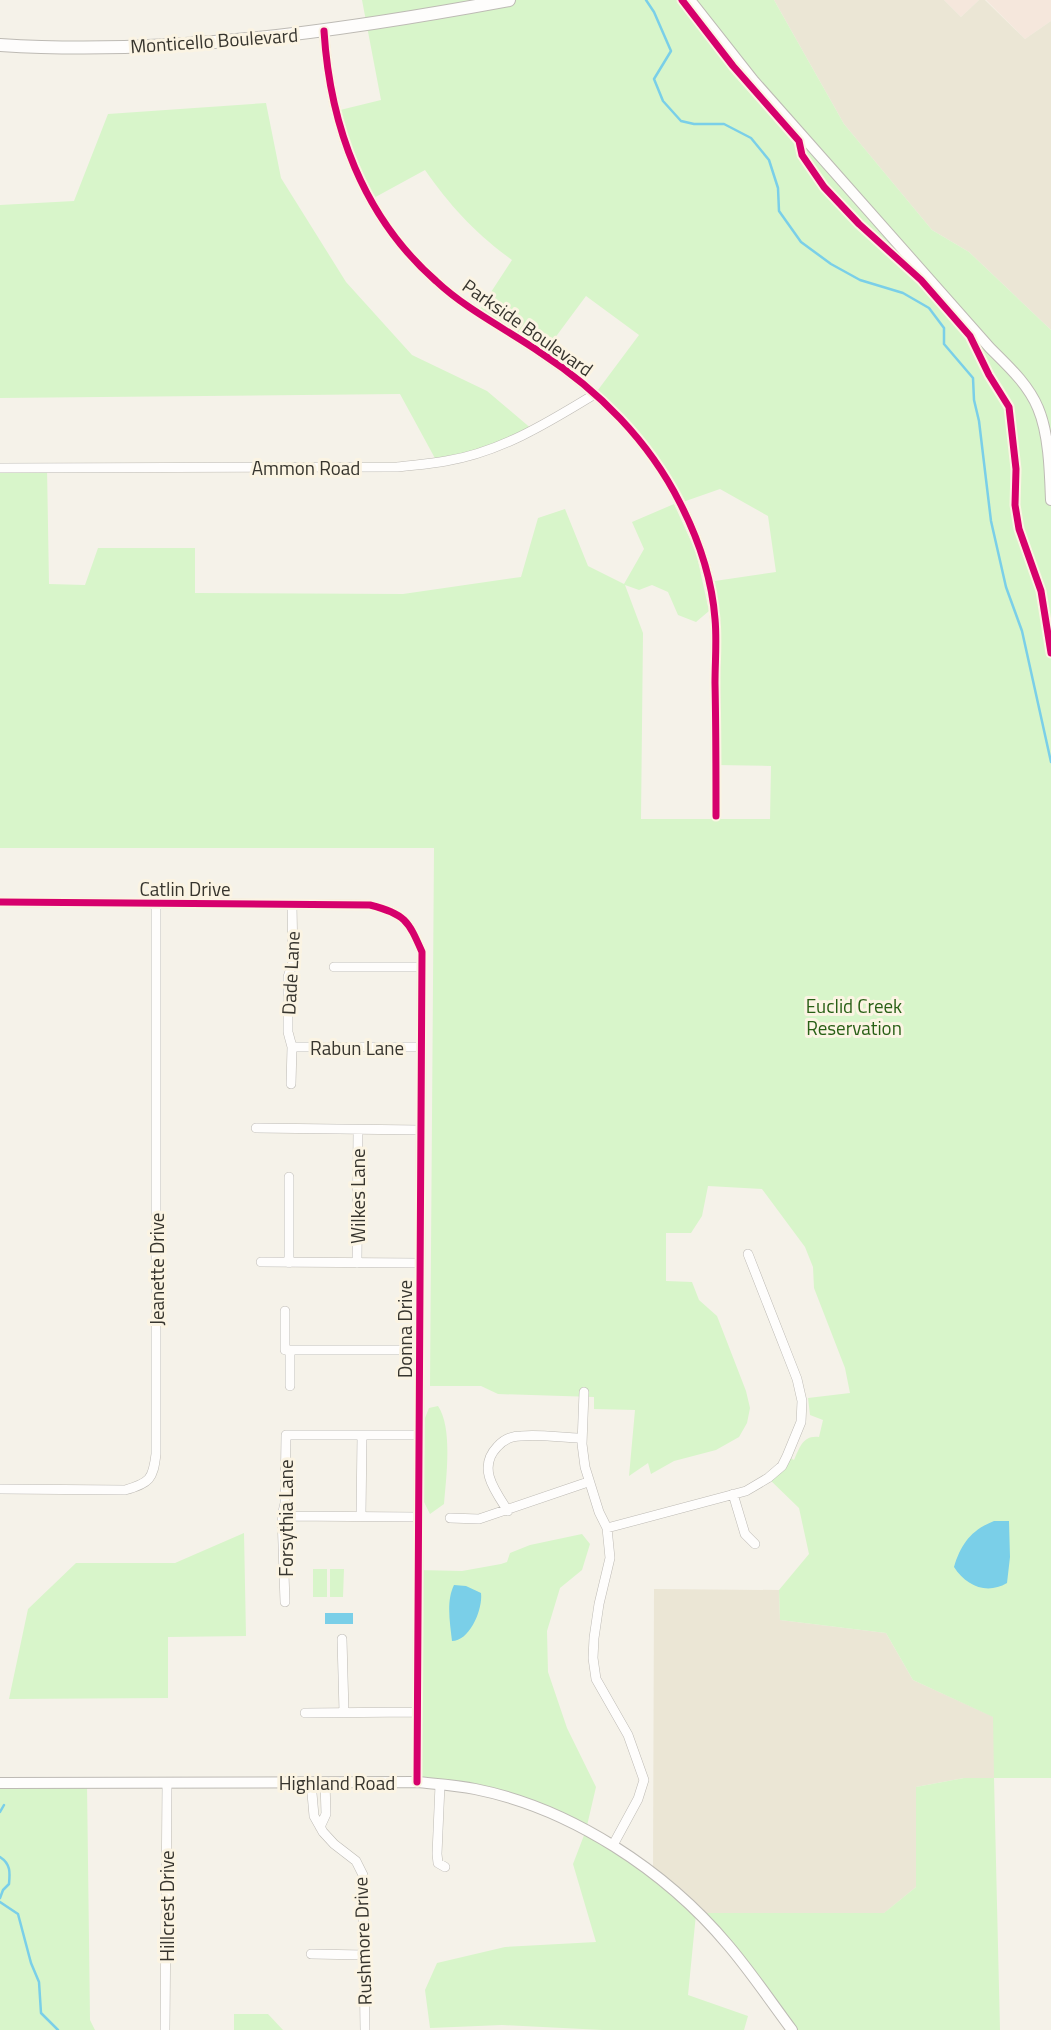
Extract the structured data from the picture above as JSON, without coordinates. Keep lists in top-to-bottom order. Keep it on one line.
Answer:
{"streets":{"main road":["Monticello Boulevard"],"street":["Parkside Boulevard","Ammon Road","Catlin Drive","Dade Lane","Rabun Lane","Wilkes Lane","Jeanette Drive","Donna Drive","Forsythia Lane","Highland Road","Hillcrest Drive","Rushmore Drive"]},"crossings":[["Monticello Boulevard","Parkside Boulevard"],["Parkside Boulevard","Ammon Road"],["Catlin Drive","Dade Lane"],["Catlin Drive","Jeanette Drive"],["Catlin Drive","Donna Drive"],["Dade Lane","Rabun Lane"],["Rabun Lane","Donna Drive"],["Donna Drive","Highland Road"],["Highland Road","Hillcrest Drive"]],"parks":["Euclid Creek Reservation"]}
